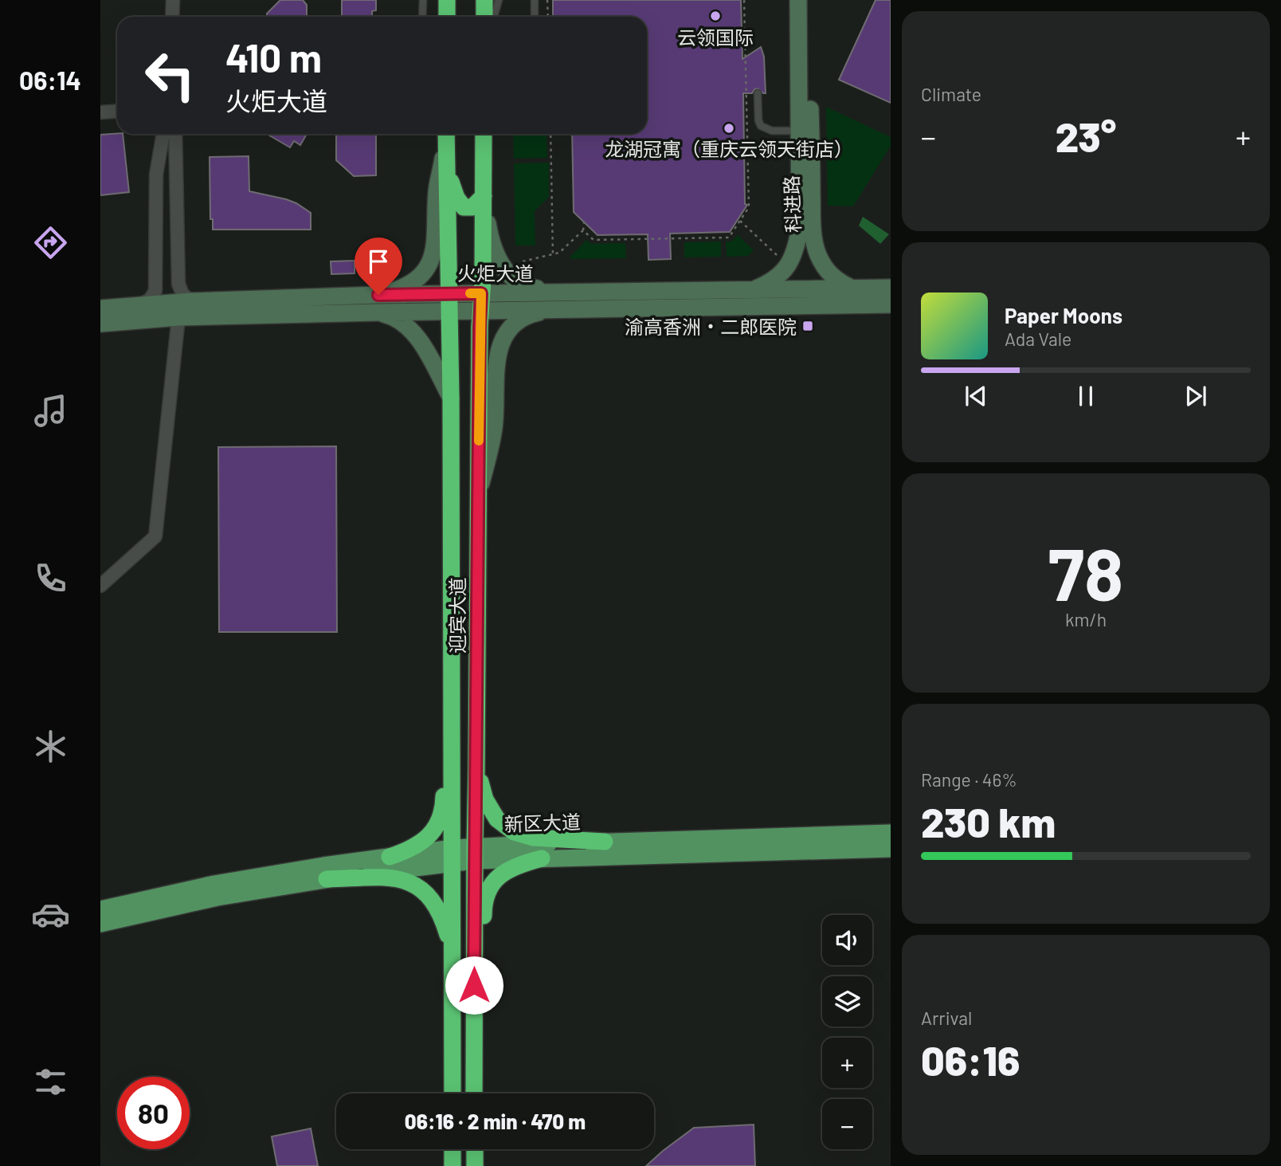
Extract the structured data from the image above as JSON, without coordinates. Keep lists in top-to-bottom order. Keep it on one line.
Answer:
{"streets":{"highway":["迎宾大道"],"main road":["科进路","火炬大道","新区大道"]},"crossings":[["科进路","火炬大道"],["火炬大道","迎宾大道"],["迎宾大道","新区大道"]],"places":{"other":["云领国际","龙湖冠寓（重庆云领天街店）"],"transit":["渝高香洲‧二郎医院"]},"page":{"tabs":"06:14","tile":["Climate",["78","km/h"],["Range · 46%","230 km"],["Arrival","06:16"]],"turn":["410 m","火炬大道"],"heat":["−","23°","+"],"song":["Paper Moons","Ada Vale"],"map_buttons":["+","−"],"limit":"80","trip":"06:16 · 2 min · 470 m"}}
